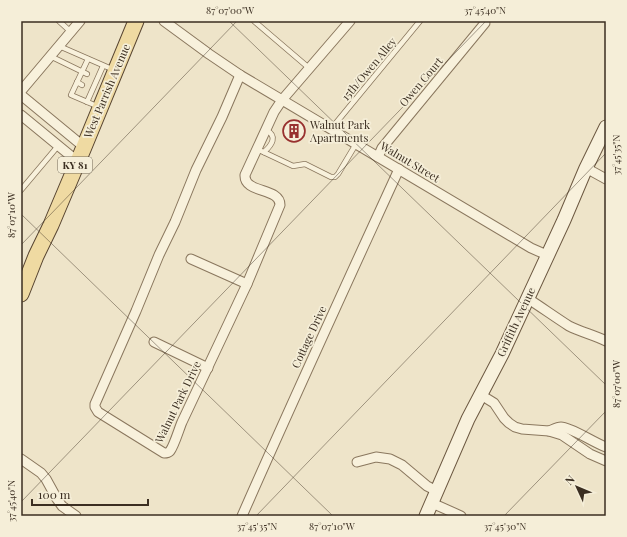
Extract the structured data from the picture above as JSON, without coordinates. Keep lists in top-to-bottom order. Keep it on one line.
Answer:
{"streets":{"main road":["West Parrish Avenue","KY 81"],"street":["Owen Court","Walnut Street","Griffith Avenue","Cottage Drive","Walnut Park Drive"],"lane":["15th/Owen Alley"]},"crossings":[["15th/Owen Alley","Walnut Street"],["Owen Court","Walnut Street"],["Walnut Street","Griffith Avenue"],["Walnut Street","Cottage Drive"],["Walnut Street","Walnut Park Drive"]],"places":{"building":["Walnut Park Apartments"]},"scale_bar":"100 m","north":"top left","coordinates":["87°07'00\"W","37°45'40\"N","37°45'35\"N","87°07'10\"W","37°45'30\"N"]}
